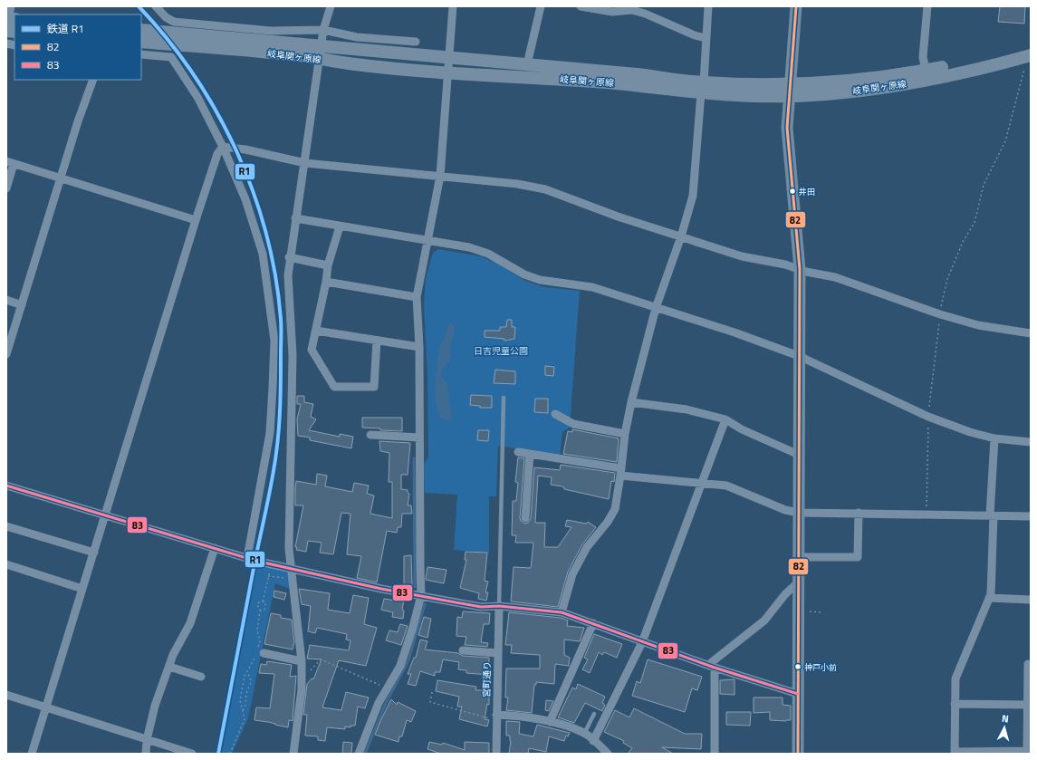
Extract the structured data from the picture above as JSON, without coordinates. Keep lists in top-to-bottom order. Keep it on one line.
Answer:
{"streets":{"main road":["岐阜関ヶ原線"],"street":["宮町通り"]},"parks":["日吉児童公園"],"places":["井田","神戸小前"],"lines":["rail line R1","transit line 82","transit line 83"],"legend":["鉄道 R1","82","83"],"north":"top"}
